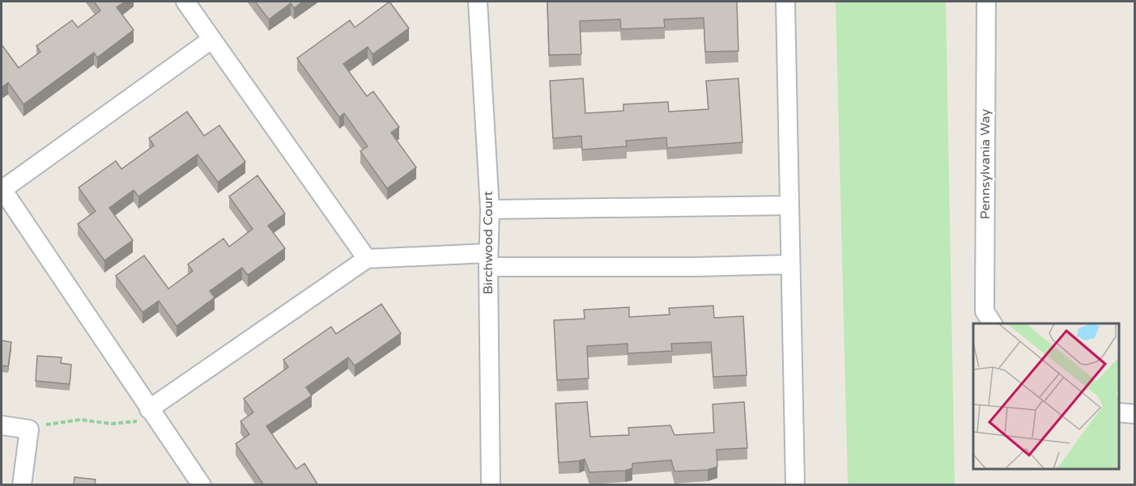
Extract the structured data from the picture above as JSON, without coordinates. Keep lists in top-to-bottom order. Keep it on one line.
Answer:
{"streets":{"street":["Pennsylvania Way","Birchwood Court"]}}
